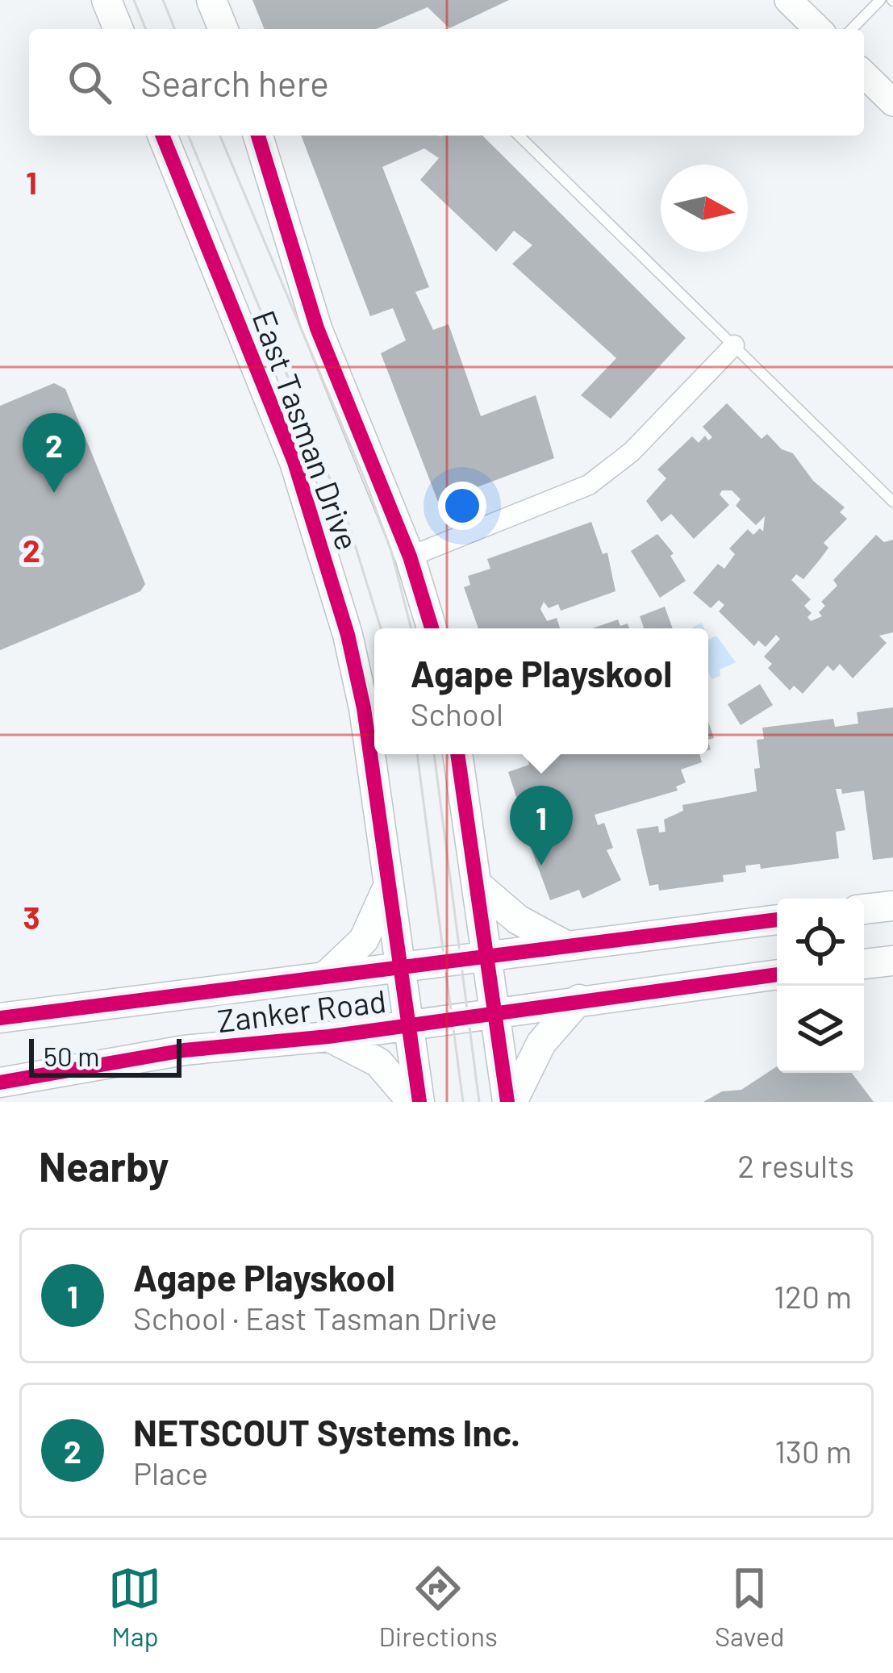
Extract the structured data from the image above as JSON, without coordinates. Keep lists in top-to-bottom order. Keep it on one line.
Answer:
{"streets":{"main road":["East Tasman Drive","Zanker Road"]},"crossings":[["East Tasman Drive","Zanker Road"]],"scale_bar":"50 m","north":"right","page":{"search":"Search here","pins":["2","1"],"popup":["Agape Playskool","School"],"scale":"50 m","heading":["Nearby","2 results"],"list":[{"mark":"1","name":"Agape Playskool","note":"School · East Tasman Drive","value":"120 m"},{"mark":"2","name":"NETSCOUT Systems Inc.","note":"Place","value":"130 m"}],"nav":["Map","Directions","Saved"]},"grid":{"rows":["1","2","3"]}}
